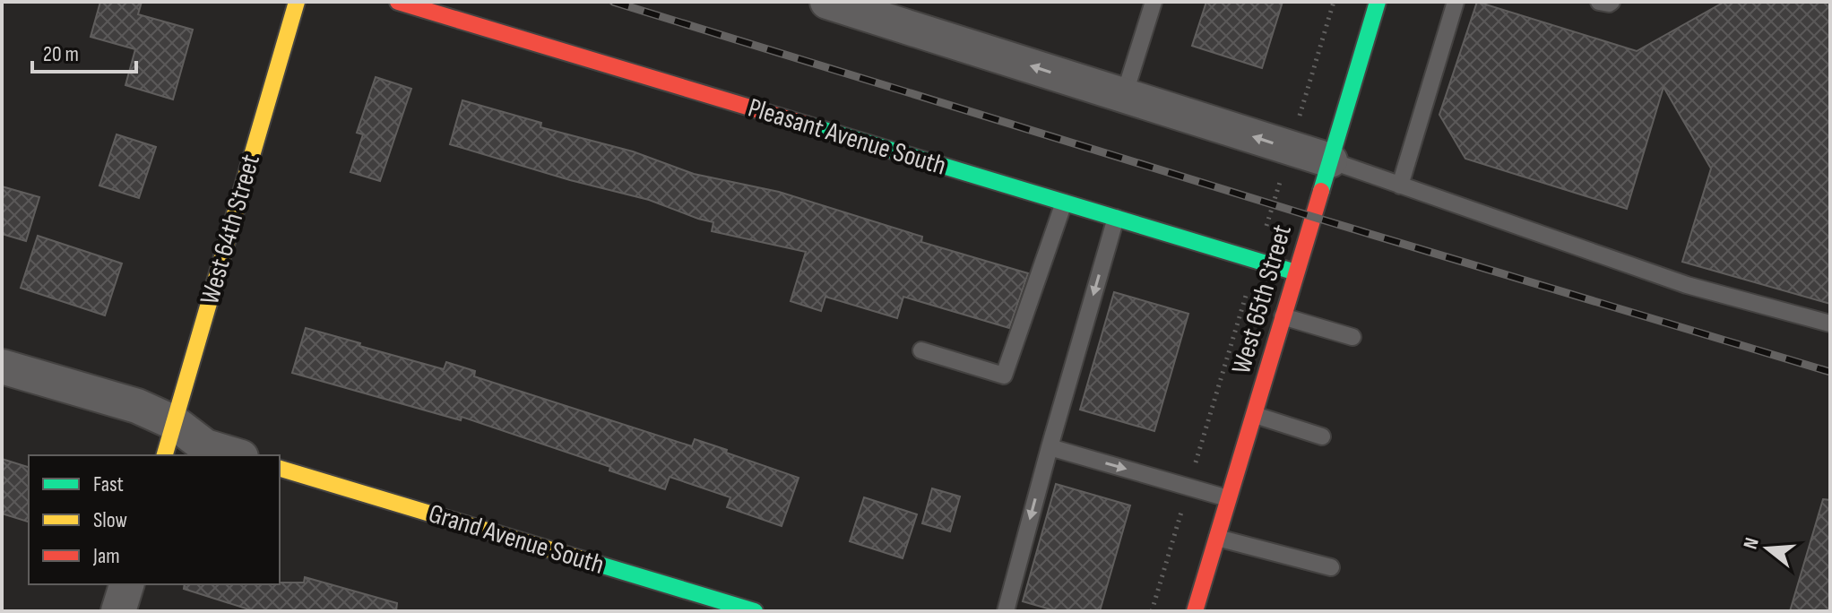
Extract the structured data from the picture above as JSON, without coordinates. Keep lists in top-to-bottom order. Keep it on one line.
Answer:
{"streets":{"street":["Pleasant Avenue South","West 64th Street","West 65th Street","Grand Avenue South"]},"crossings":[["Pleasant Avenue South","West 65th Street"]],"legend":["Fast","Slow","Jam"],"scale_bar":"20 m","north":"left"}
